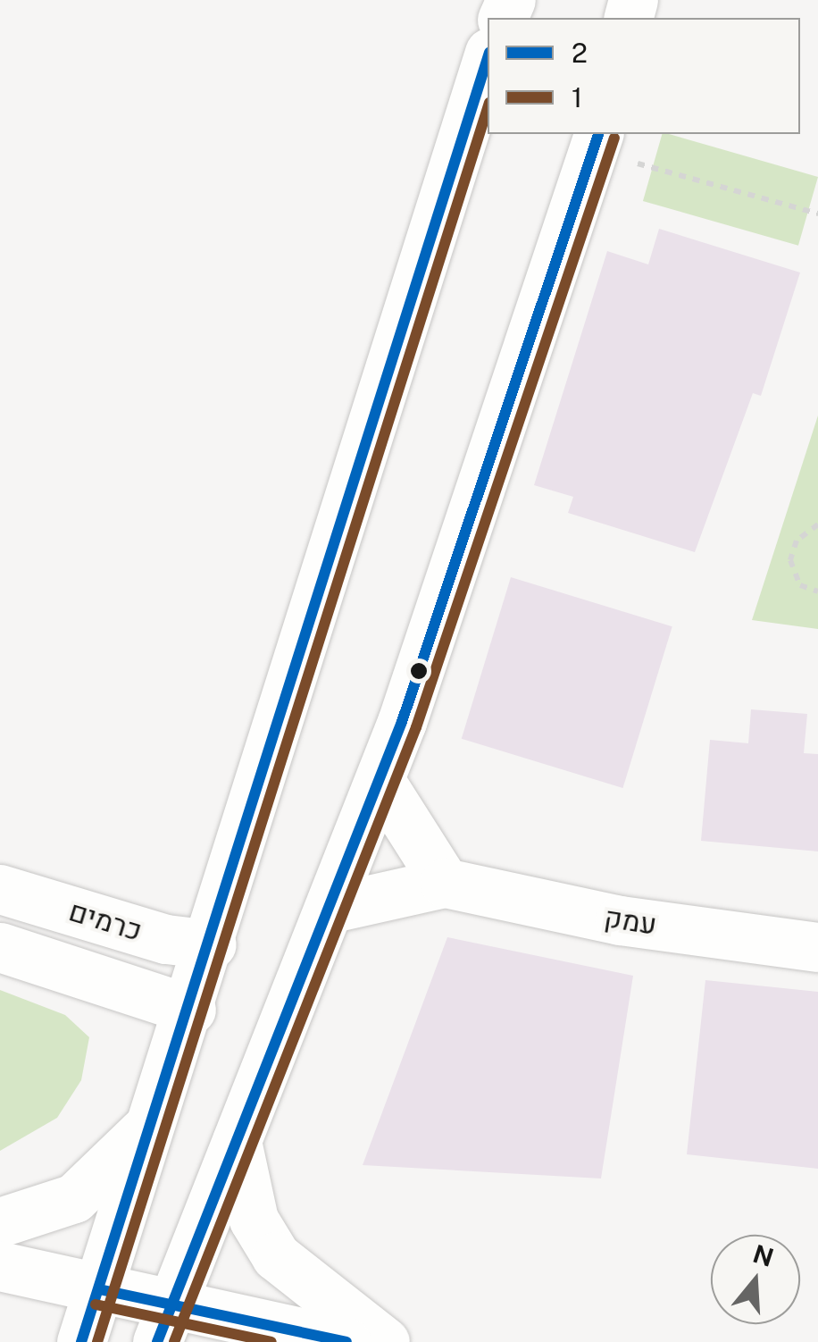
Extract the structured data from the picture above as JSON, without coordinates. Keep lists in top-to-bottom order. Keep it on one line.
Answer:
{"streets":{"street":["כרמים","עמק"]},"lines":["transit line 2","transit line 1"],"legend":["2","1"],"north":"top"}
